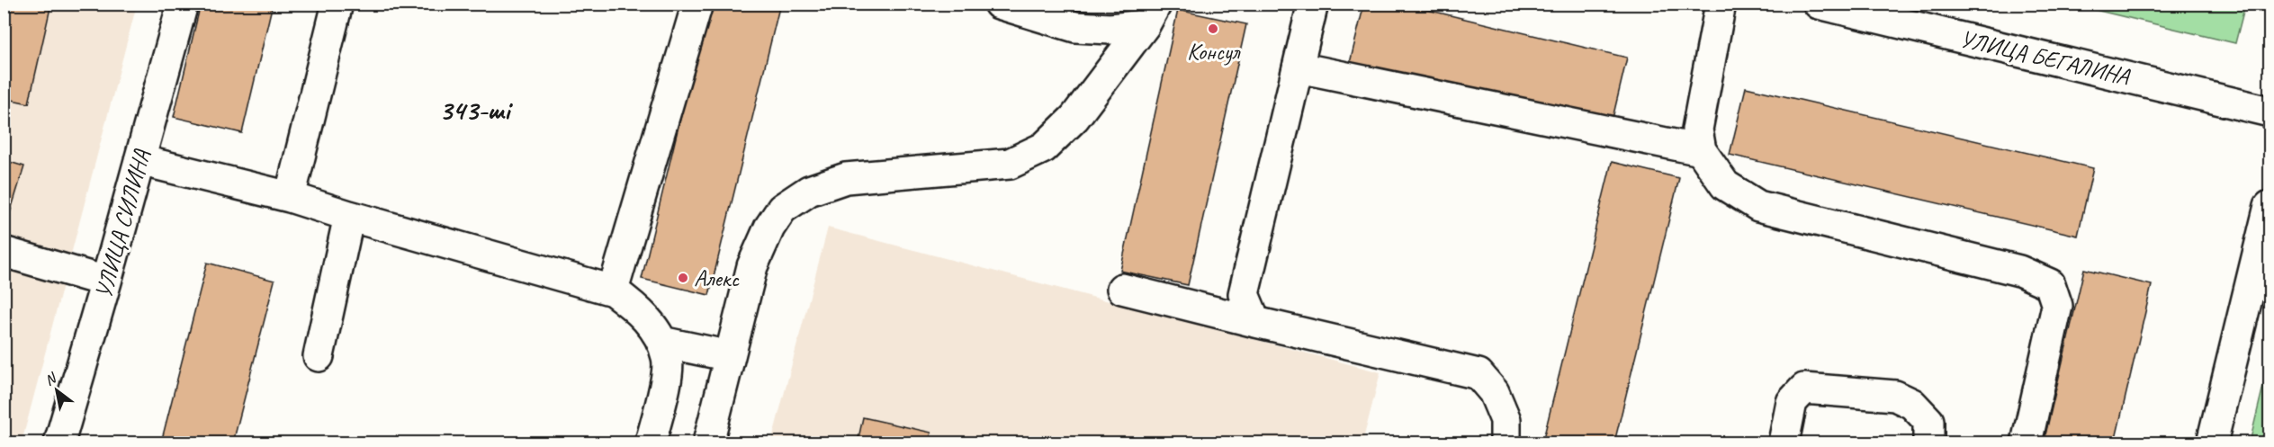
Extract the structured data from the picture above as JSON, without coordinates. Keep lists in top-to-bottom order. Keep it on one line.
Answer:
{"streets":{"street":["УЛИЦА БЕГАЛИНА","УЛИЦА СИЛИНА"]},"districts":["343-ші"],"places":["Консул","Алекс"],"north":"top left"}
